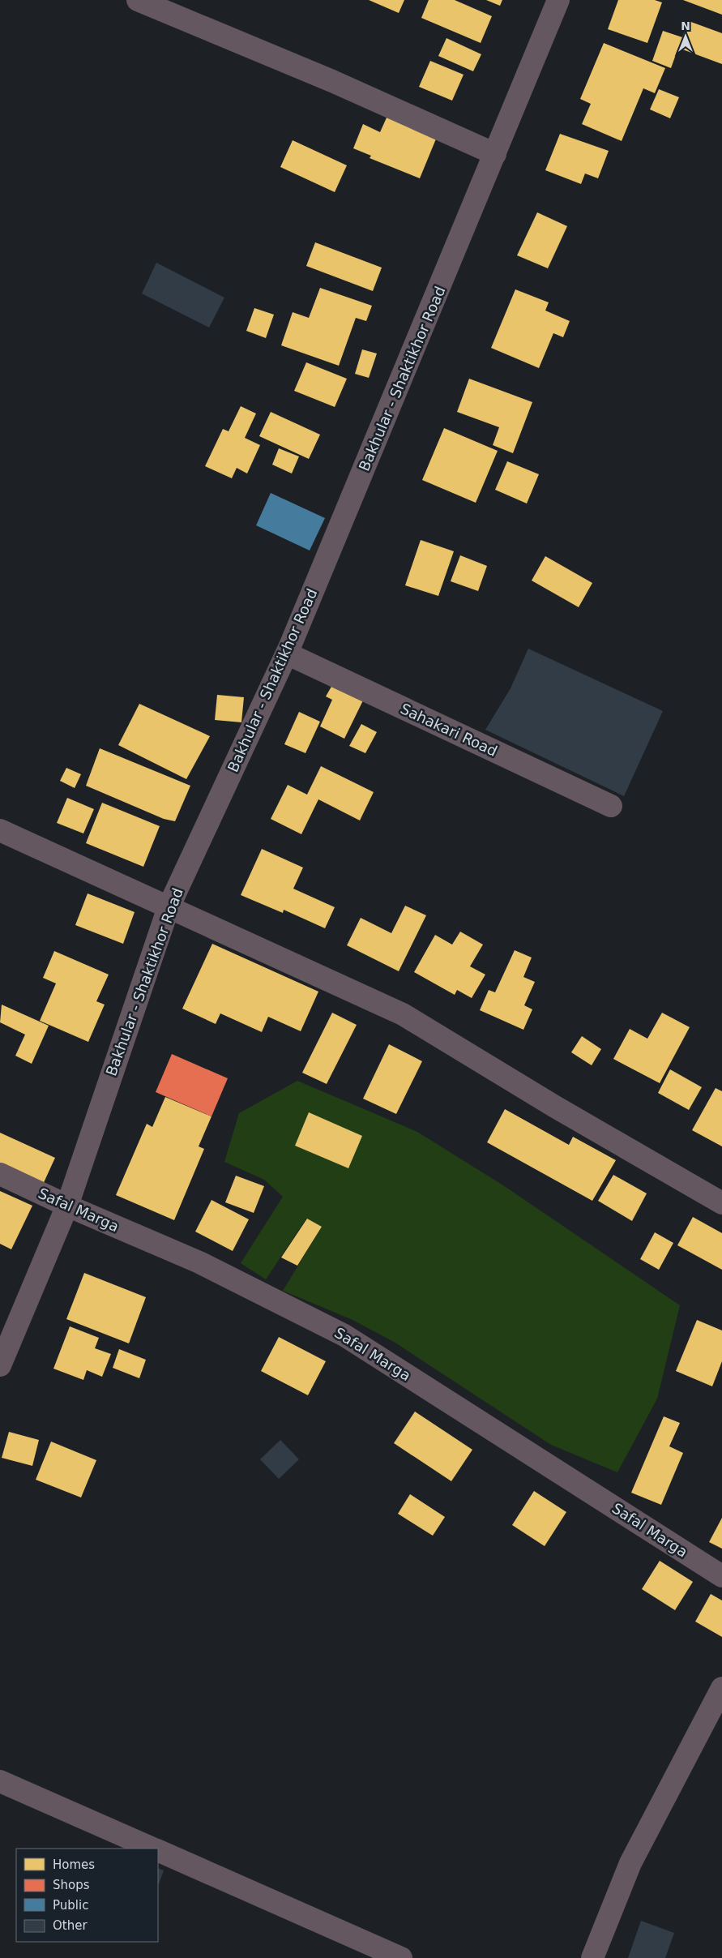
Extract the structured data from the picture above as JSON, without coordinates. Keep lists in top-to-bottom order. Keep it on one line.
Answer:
{"streets":{"street":["Bakhular - Shaktikhor Road","Sahakari Road","Safal Marga"]},"crossings":[["Bakhular - Shaktikhor Road","Sahakari Road"],["Bakhular - Shaktikhor Road","Safal Marga"]],"legend":["Homes","Shops","Public","Other"],"north":"top"}
